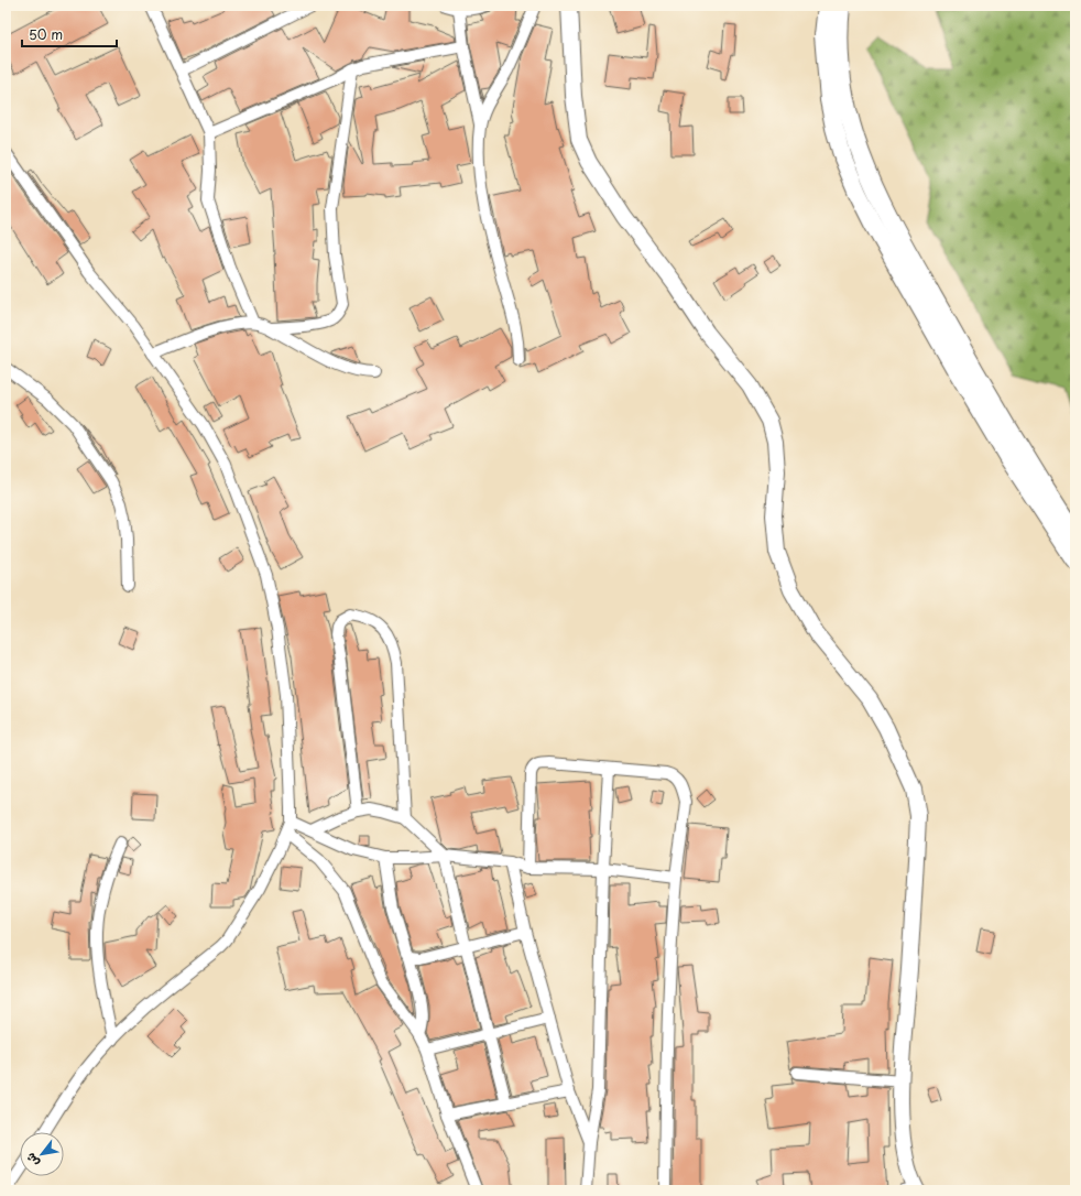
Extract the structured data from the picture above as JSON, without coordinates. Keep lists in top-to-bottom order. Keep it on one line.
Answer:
{"scale_bar":"50 m","north":"bottom left"}
